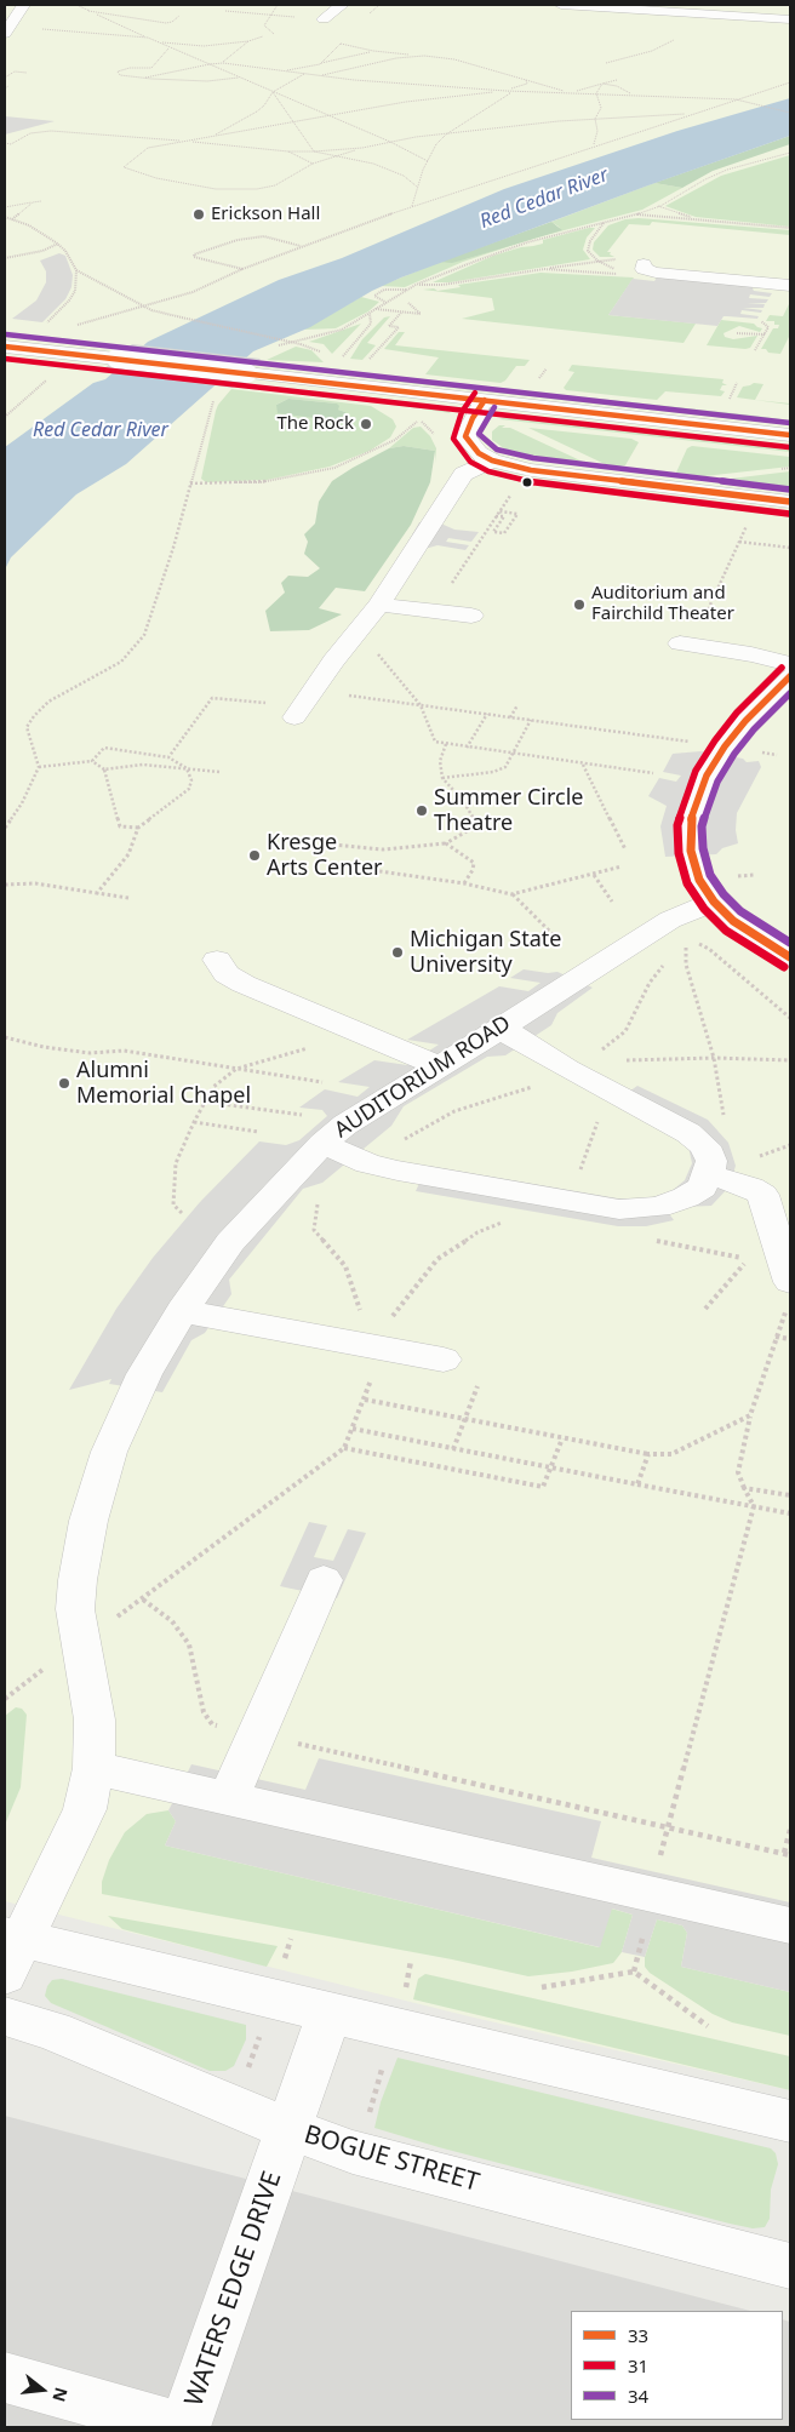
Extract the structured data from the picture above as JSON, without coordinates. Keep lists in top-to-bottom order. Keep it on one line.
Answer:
{"streets":{"street":["AUDITORIUM ROAD","BOGUE STREET","WATERS EDGE DRIVE"]},"crossings":[["BOGUE STREET","WATERS EDGE DRIVE"]],"water":["Red Cedar River"],"places":["Erickson Hall","The Rock","Auditorium and Fairchild Theater","Summer Circle Theatre","Kresge Arts Center","Michigan State University","Alumni Memorial Chapel"],"lines":["transit line 34","transit line 33","transit line 31"],"legend":["33","31","34"],"north":"right"}
